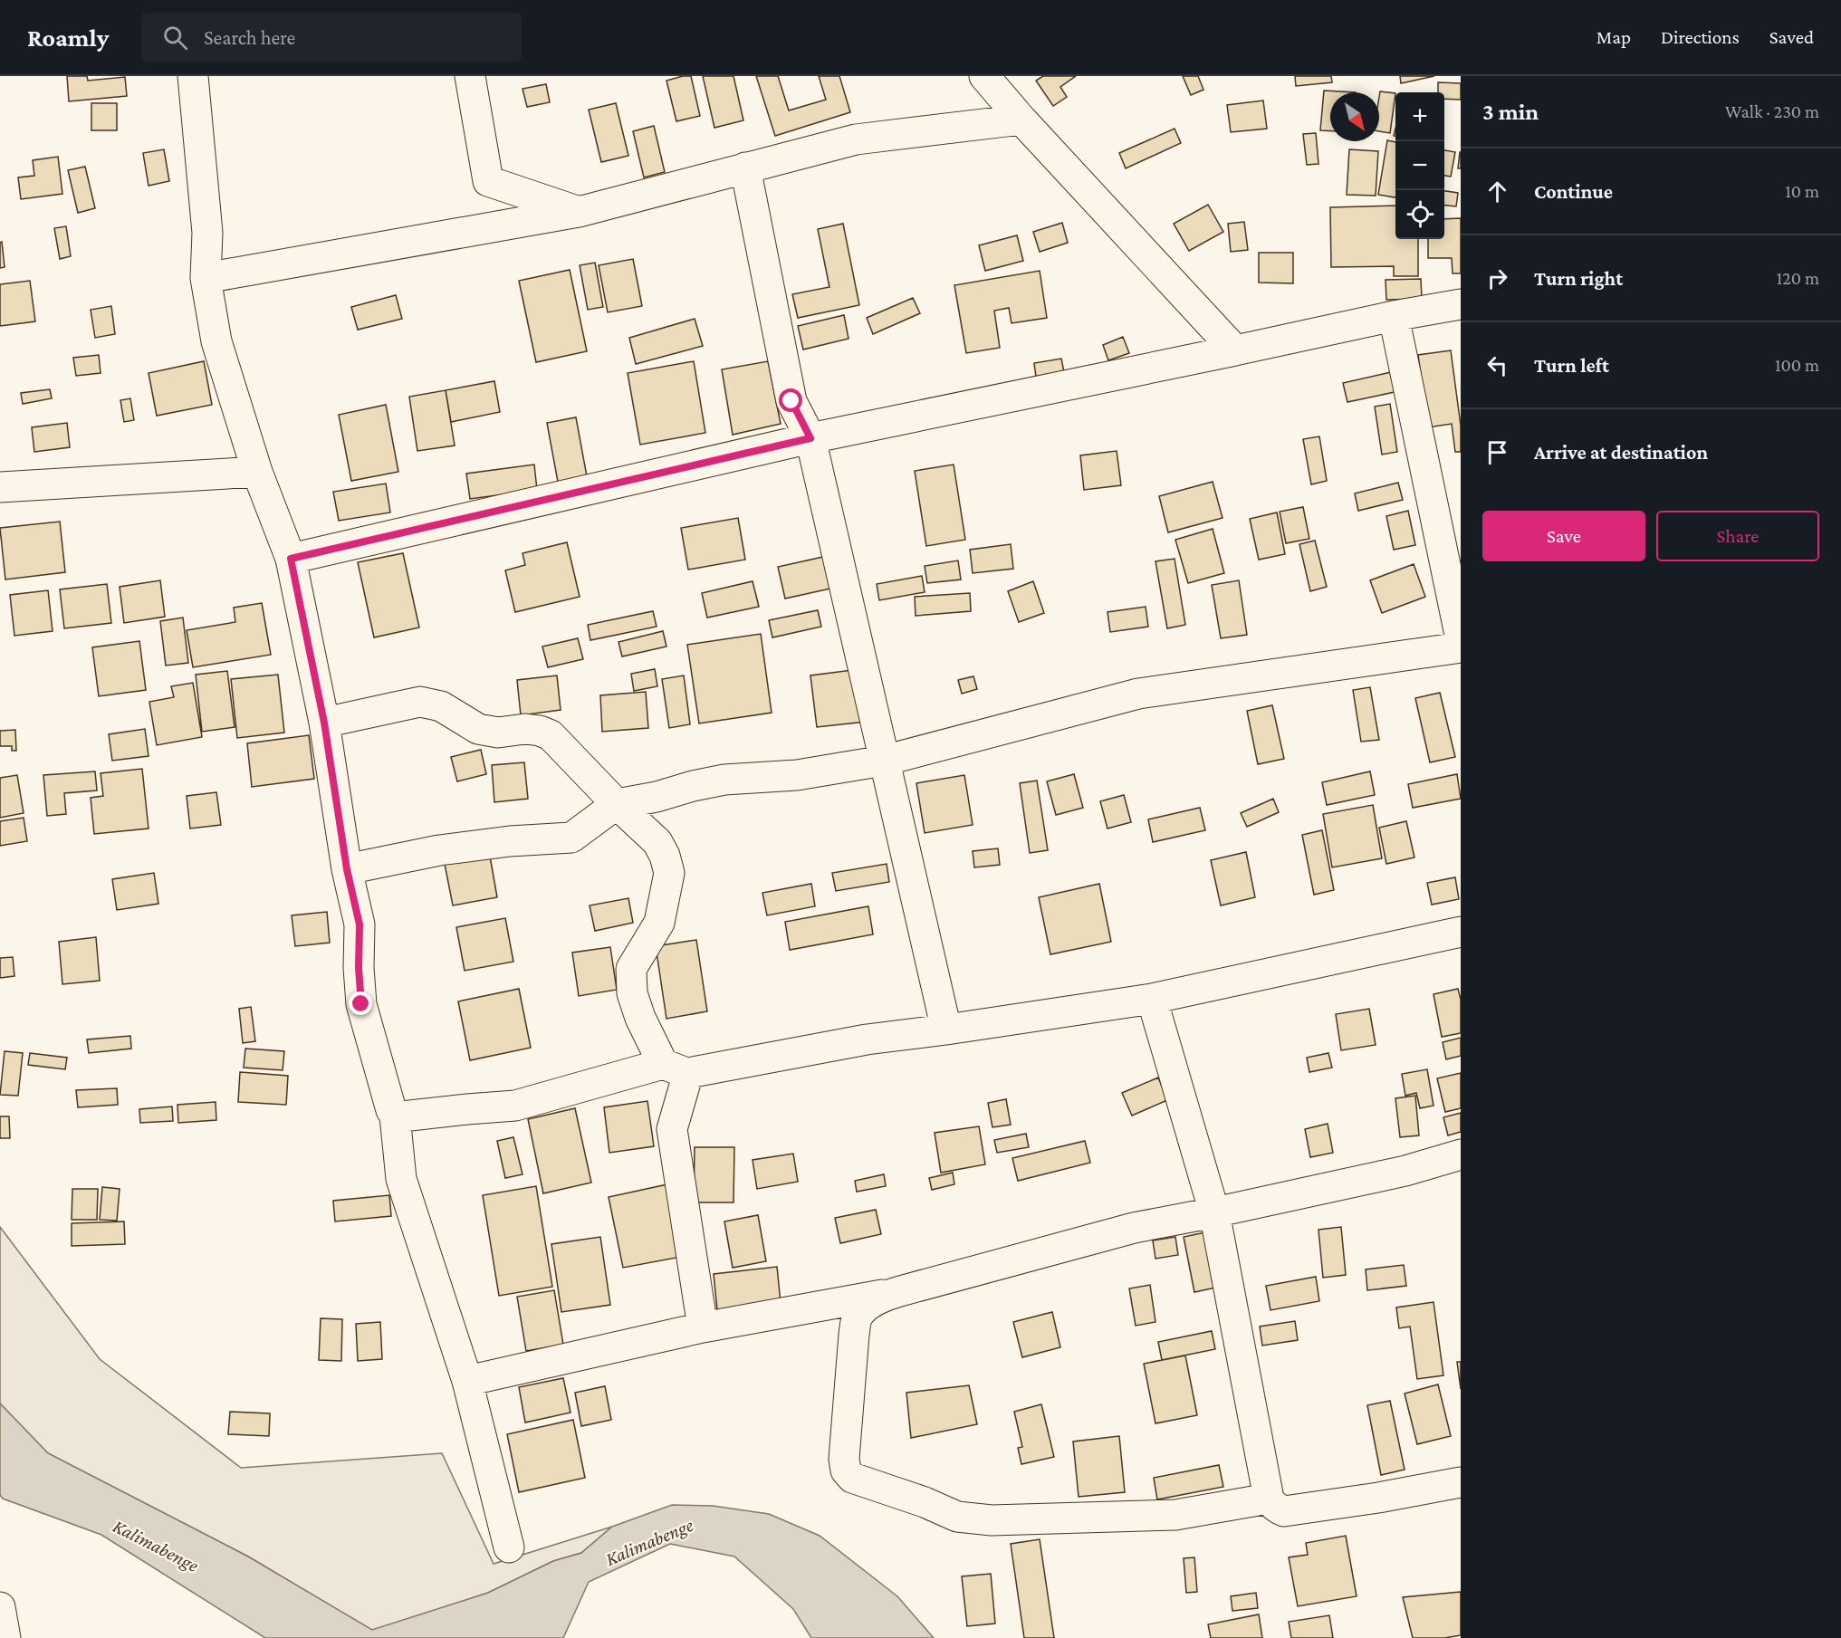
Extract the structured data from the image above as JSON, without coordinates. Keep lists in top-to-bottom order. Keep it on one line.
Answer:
{"water":["Kalimabenge"],"north":"bottom right","page":{"header":"Roamly","search":"Search here","nav":["Map","Directions","Saved"],"heading":["3 min","Walk · 230 m"],"map_buttons":["+","−"],"list":[["Continue","10 m"],["Turn right","120 m"],["Turn left","100 m"],"Arrive at destination"],"buttons":["Save","Share"]}}
